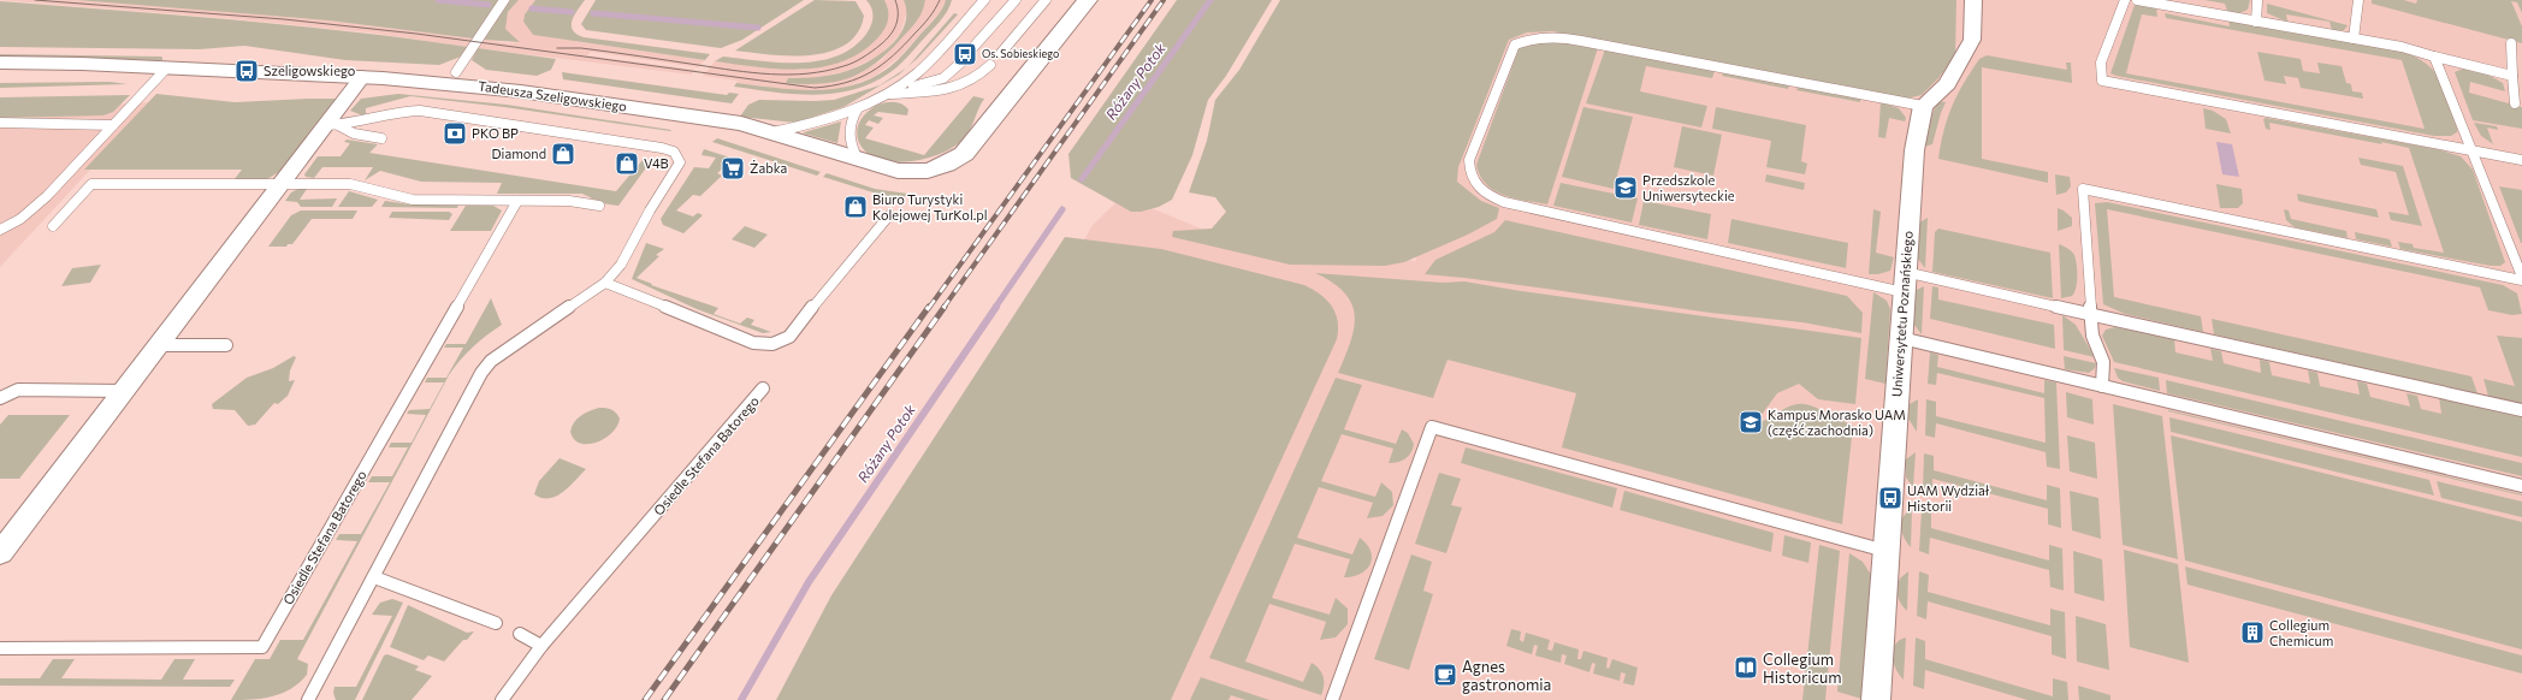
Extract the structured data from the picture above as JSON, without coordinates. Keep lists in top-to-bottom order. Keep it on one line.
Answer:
{"streets":{"street":["Tadeusza Szeligowskiego","Uniwersytetu Poznańskiego"],"lane":["Osiedle Stefana Batorego"]},"water":["Różany Potok"],"places":{"bus stop":["Os. Sobieskiego","Szeligowskiego","UAM Wydział Historii"],"bank":["PKO BP"],"shop":["Diamond","V4B","Biuro Turystyki Kolejowej TurKol.pl"],"supermarket":["Żabka"],"school or university":["Przedszkole Uniwersyteckie","Kampus Morasko UAM (część zachodnia)"],"building":["Collegium Chemicum"],"library":["Collegium Historicum"],"cafe":["Agnes gastronomia"]}}
